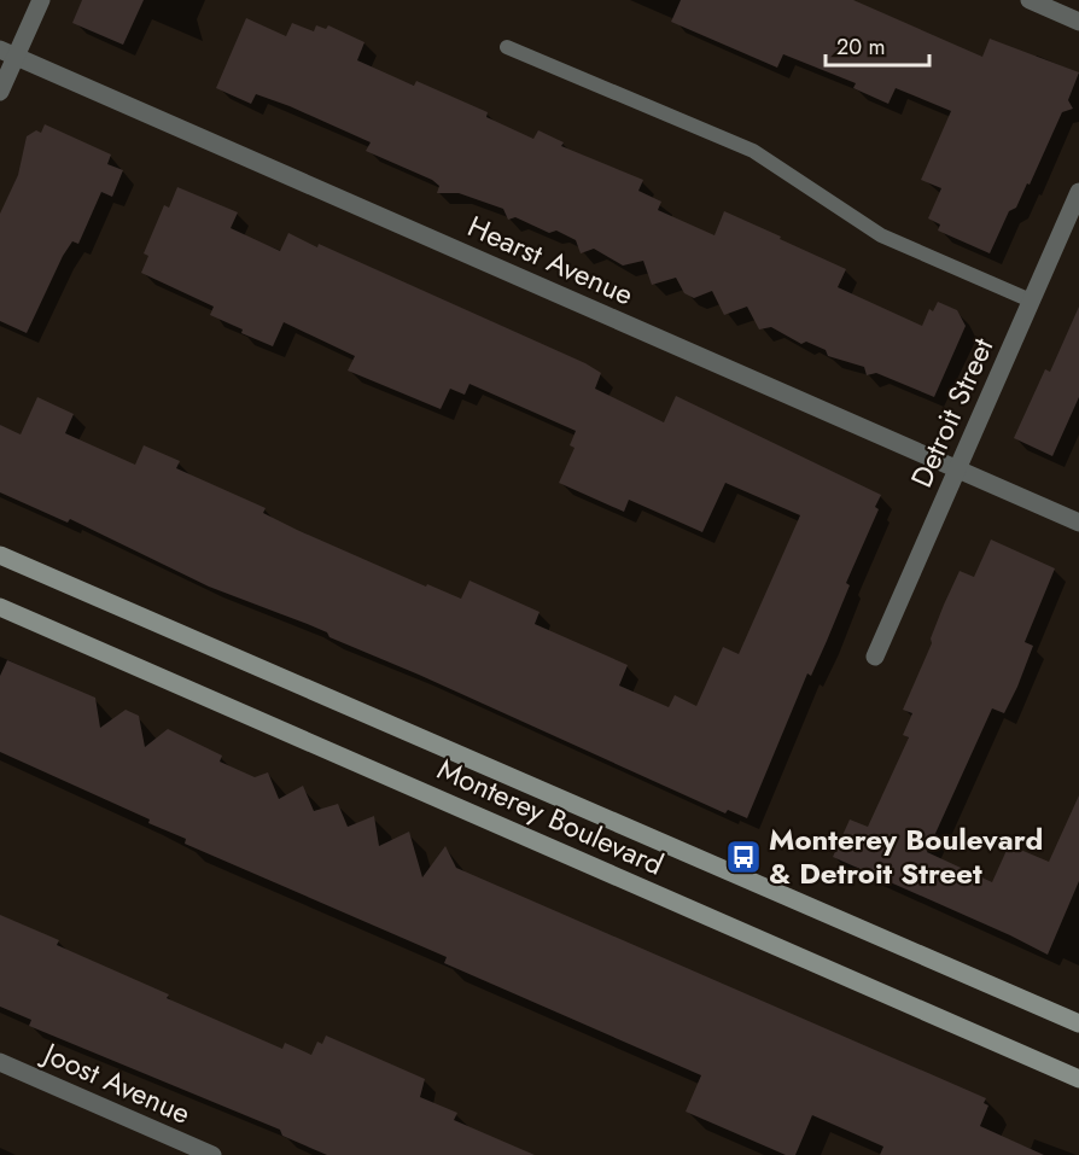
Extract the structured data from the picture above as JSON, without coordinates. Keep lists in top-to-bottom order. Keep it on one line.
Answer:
{"streets":{"main road":["Monterey Boulevard"],"street":["Hearst Avenue","Detroit Street","Joost Avenue"]},"crossings":[["Hearst Avenue","Detroit Street"]],"places":{"bus stop":["Monterey Boulevard & Detroit Street"]},"scale_bar":"20 m"}
